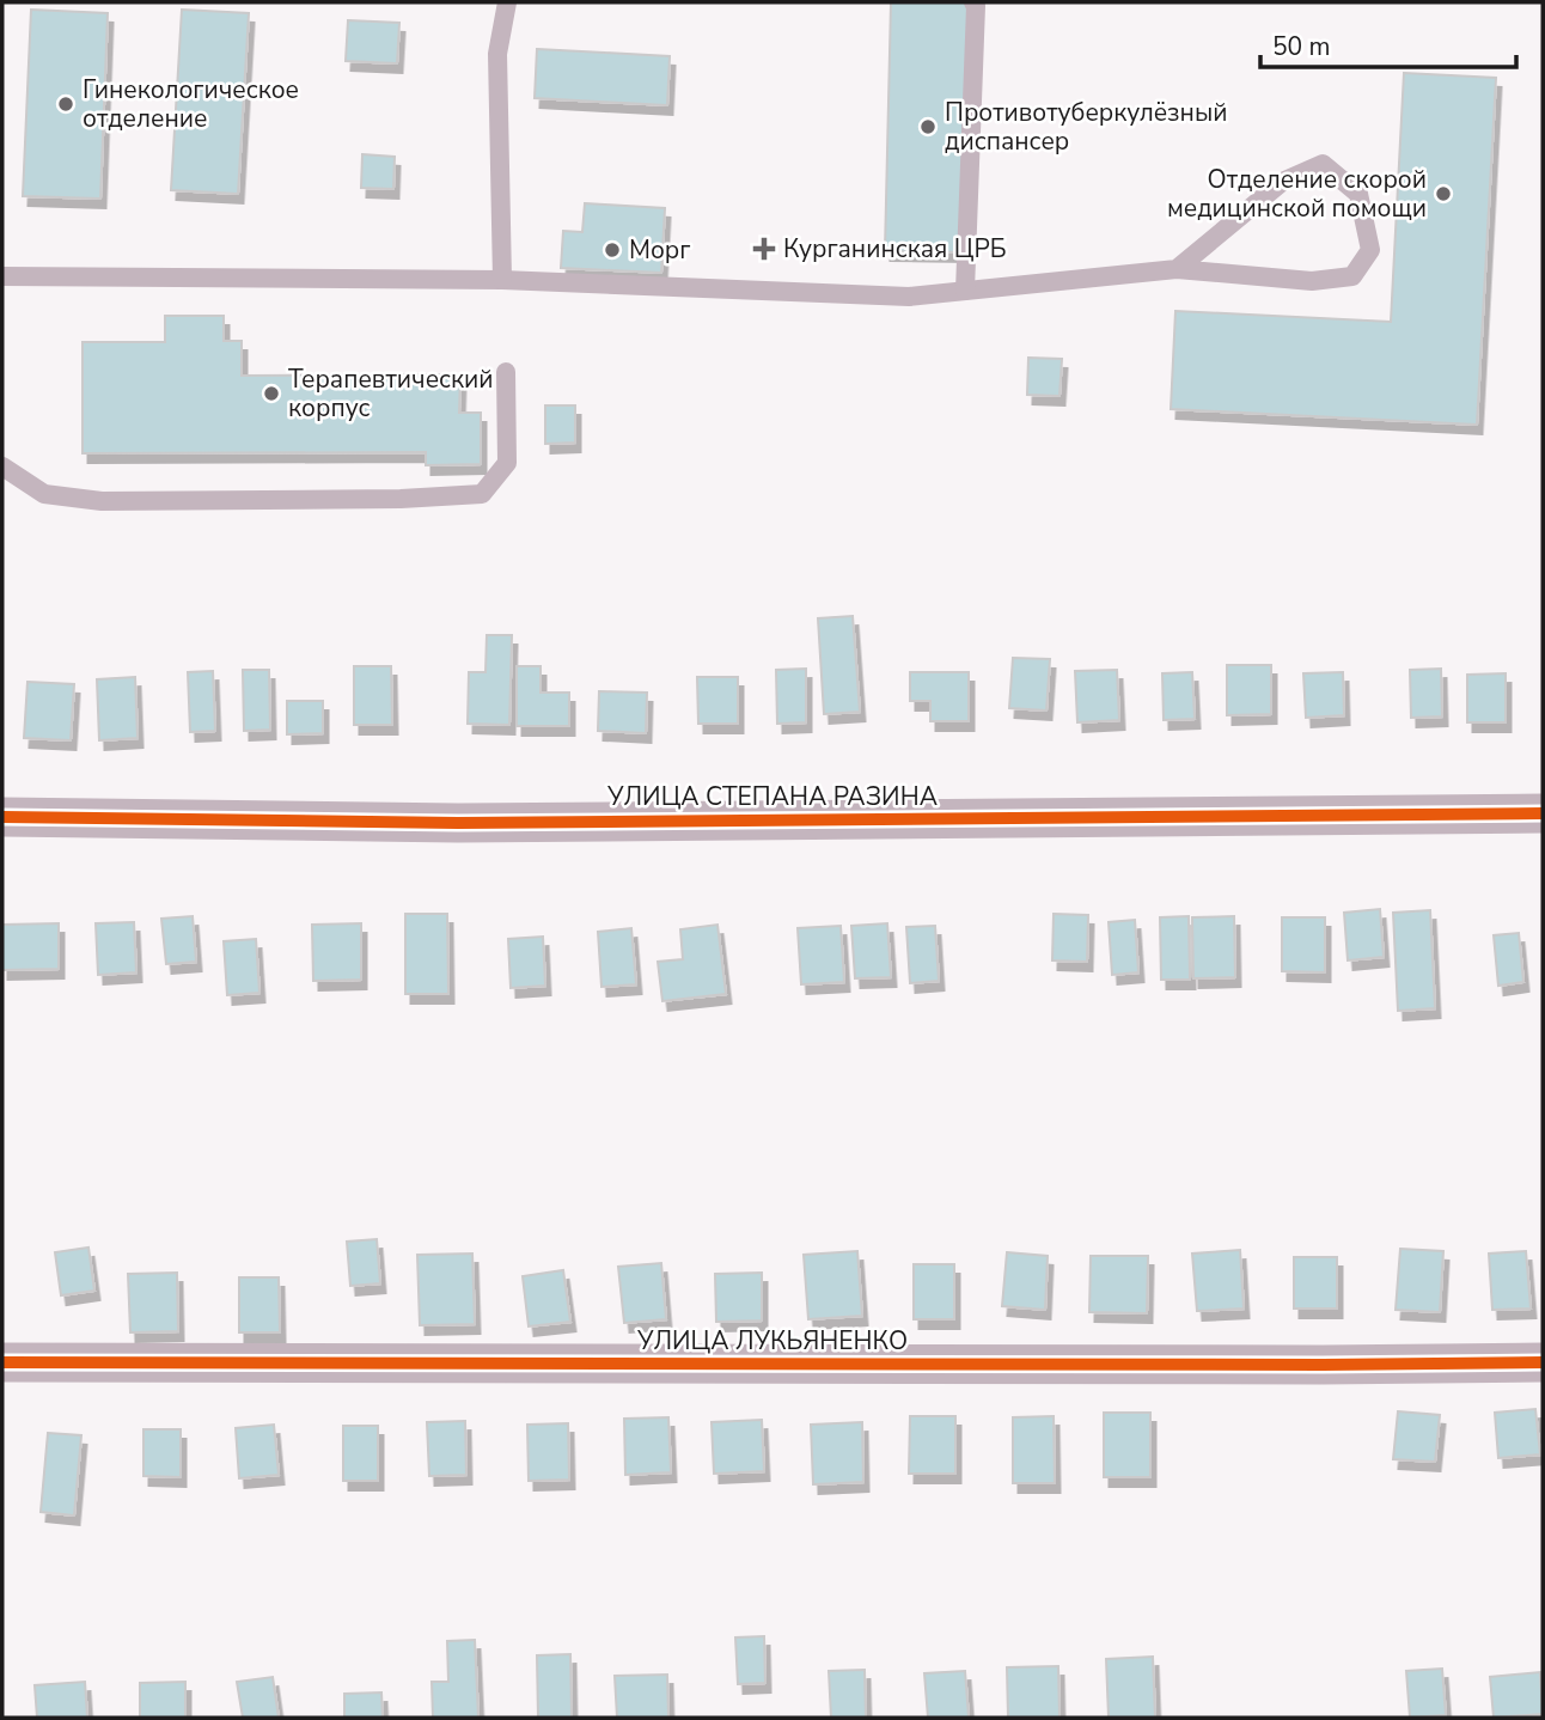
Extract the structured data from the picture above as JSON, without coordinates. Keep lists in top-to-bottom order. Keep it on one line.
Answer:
{"streets":{"street":["УЛИЦА СТЕПАНА РАЗИНА","УЛИЦА ЛУКЬЯНЕНКО"]},"places":{"other":["Гинекологическое отделение","Противотуберкулёзный диспансер","Отделение скорой медицинской помощи","Морг","Терапевтический корпус"],"health":["Курганинская ЦРБ"]},"scale_bar":"50 m"}
